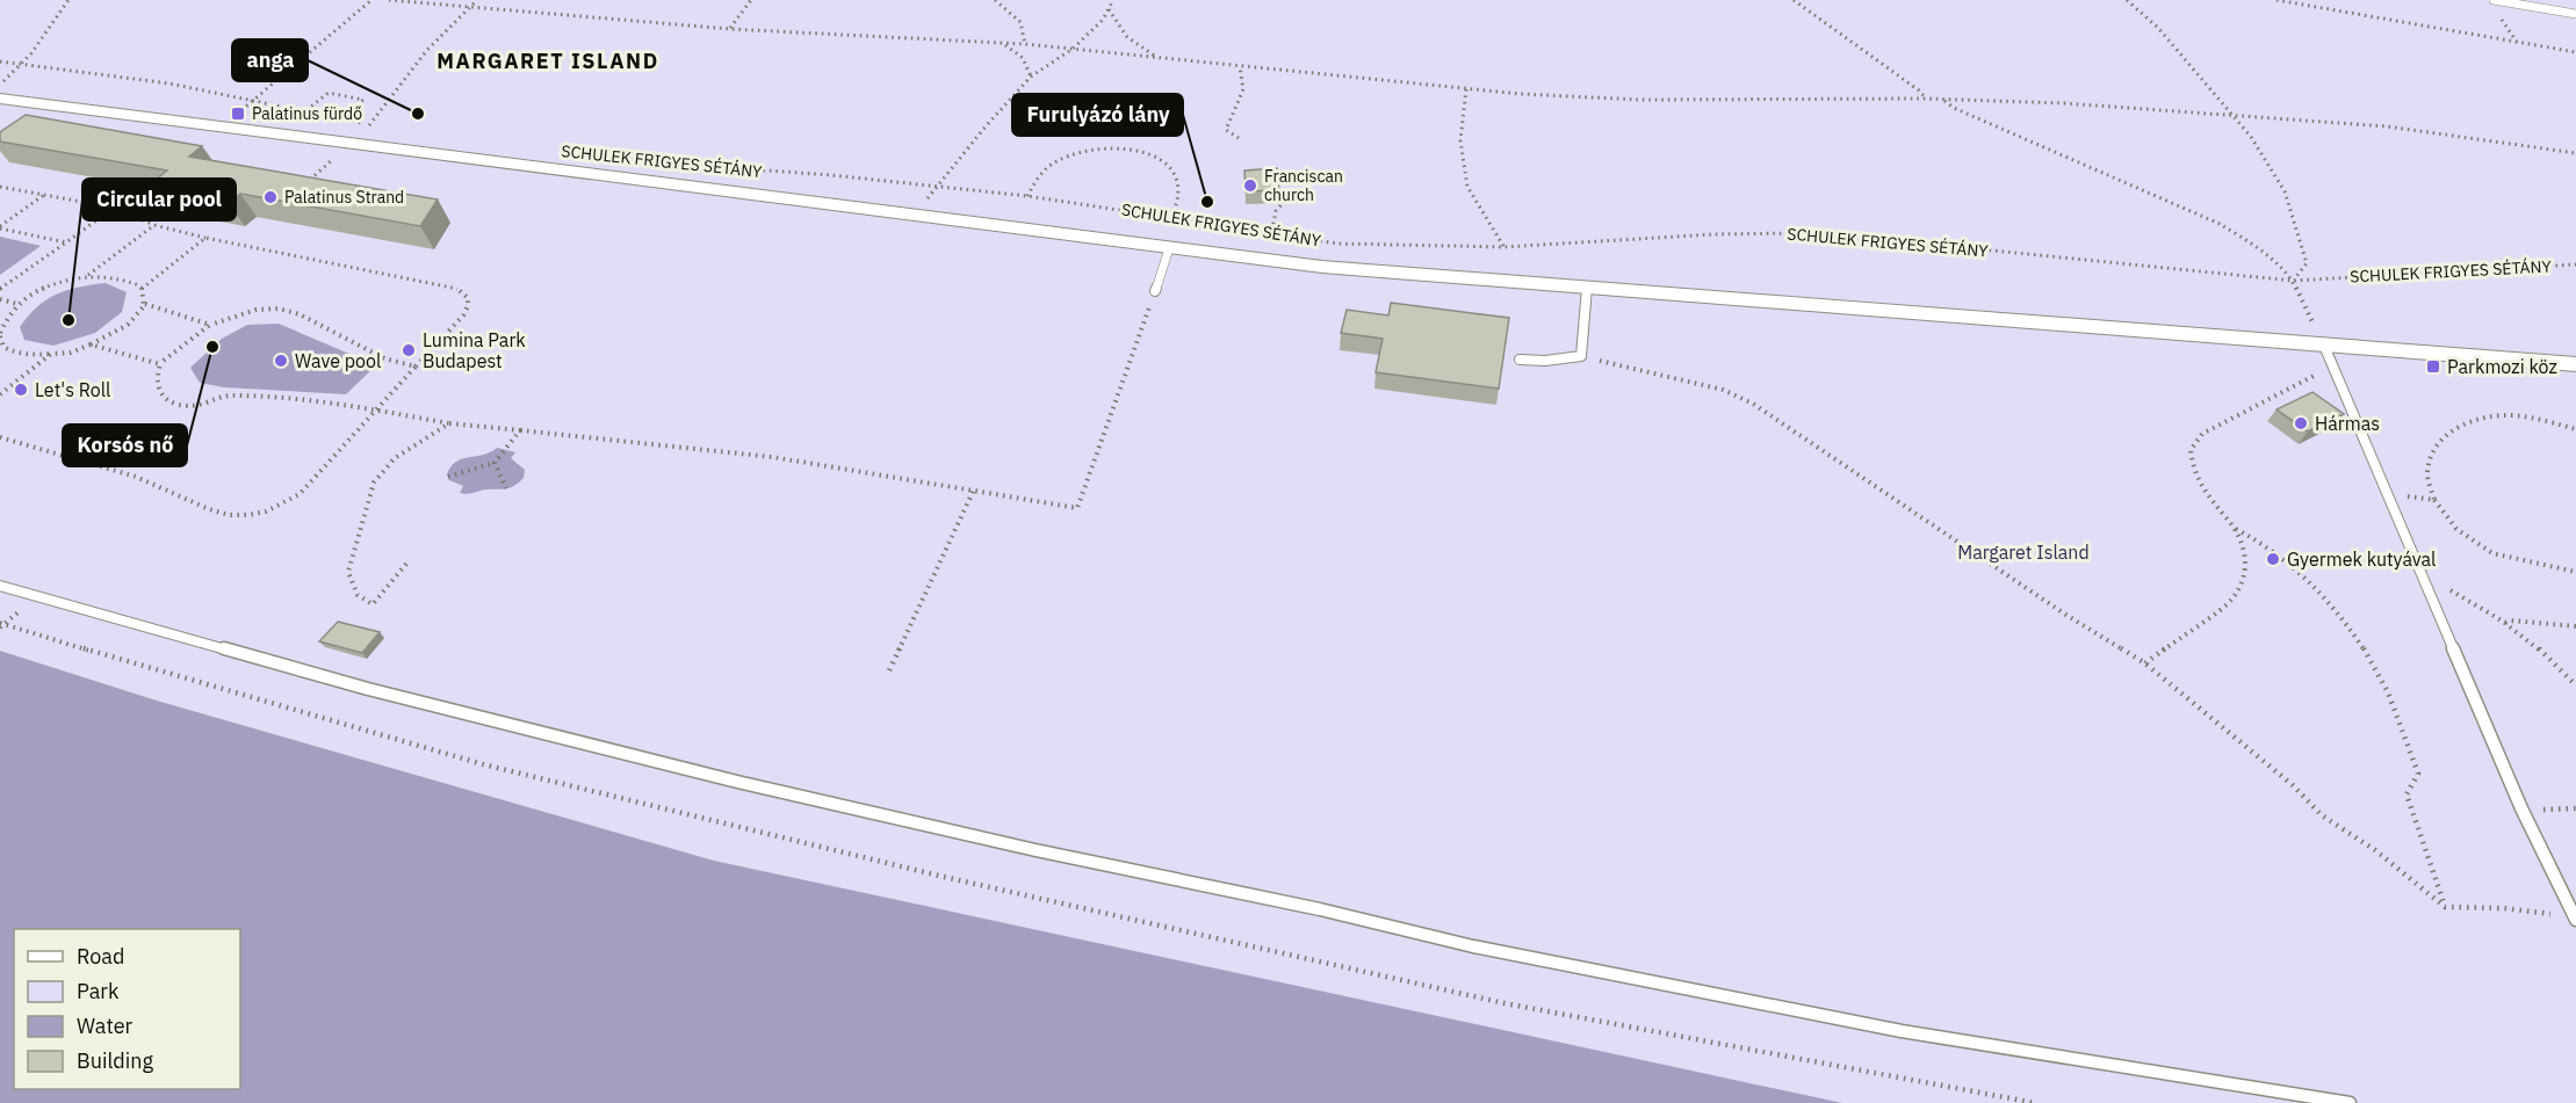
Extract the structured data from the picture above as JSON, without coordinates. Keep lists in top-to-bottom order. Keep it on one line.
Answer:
{"streets":{"street":["SCHULEK FRIGYES SÉTÁNY"]},"districts":["MARGARET ISLAND"],"parks":["Margaret Island"],"places":{"transit":["Palatinus fürdő","Parkmozi köz"],"other":["anga","Franciscan church","Palatinus Strand","Furulyázó lány","Circular pool","Korsós nő","Lumina Park Budapest","Wave pool","Let's Roll","Hármas","Gyermek kutyával"]},"legend":["Road","Park","Water","Building"]}
